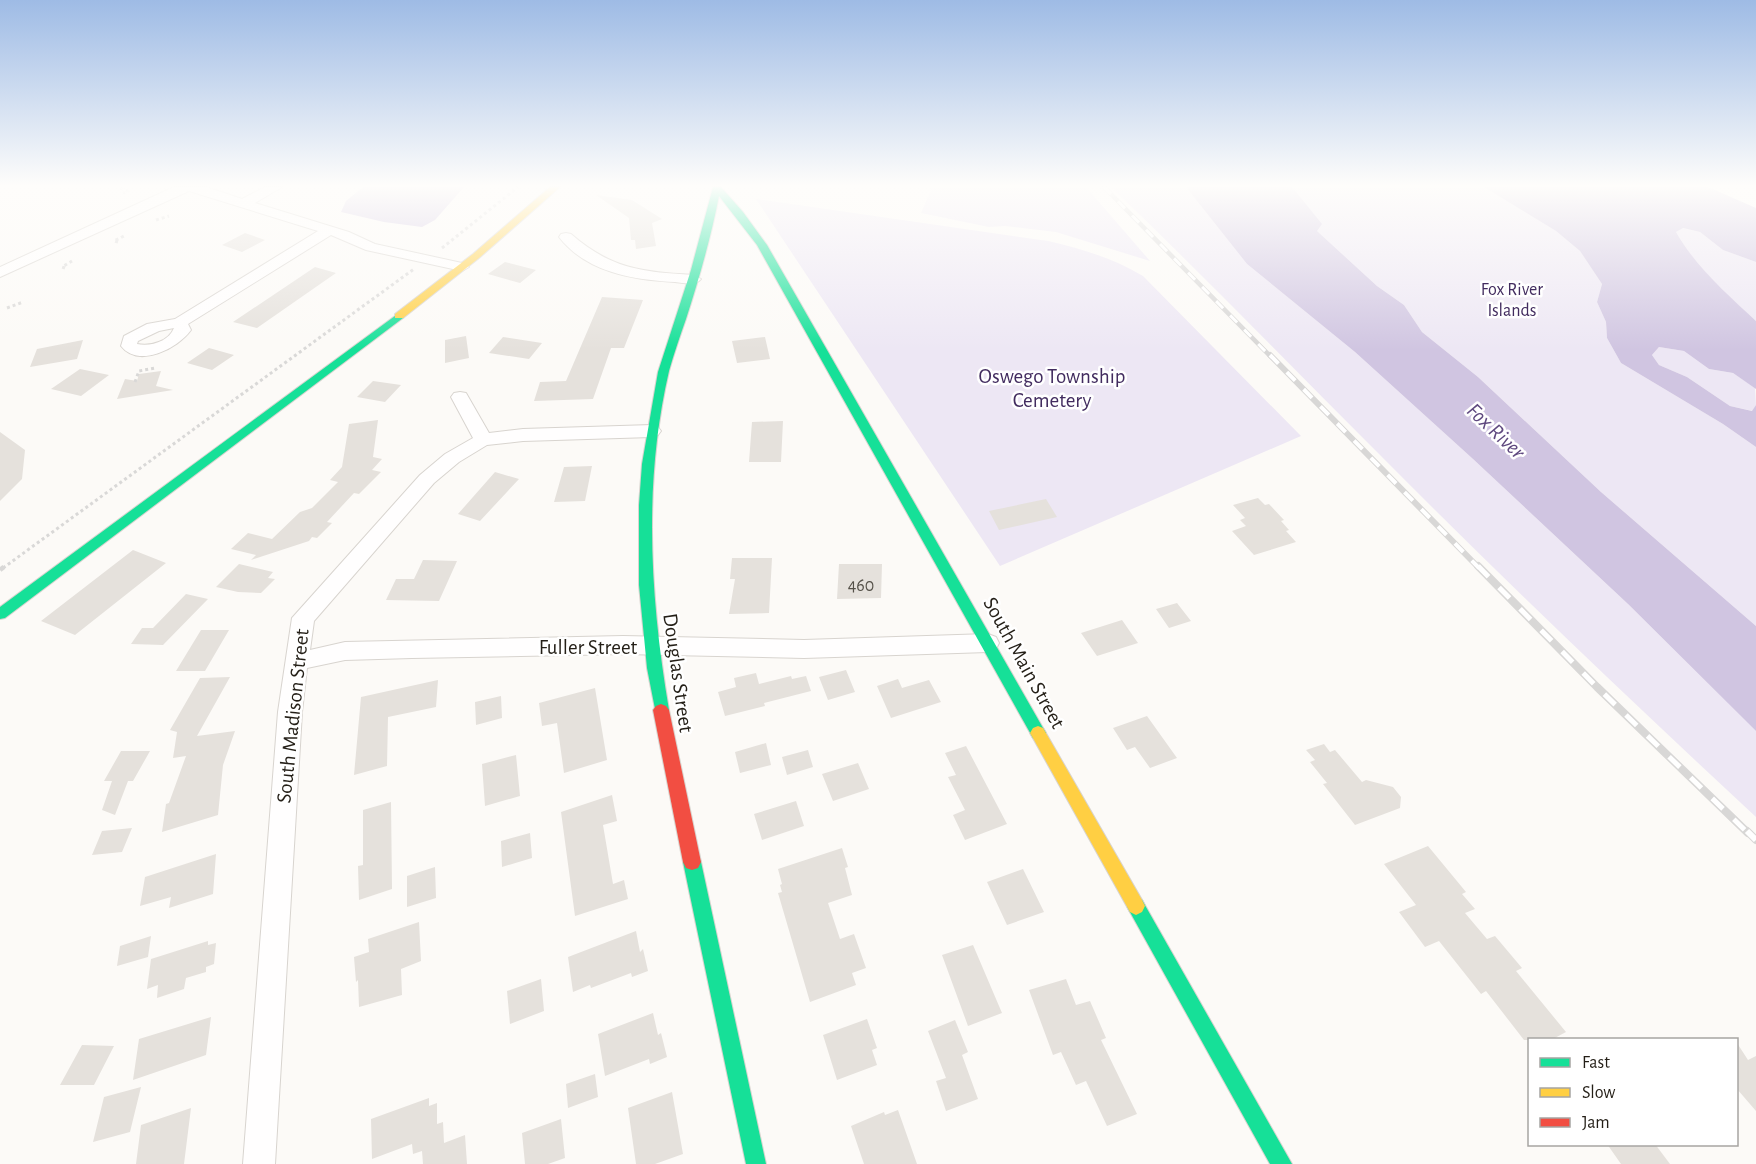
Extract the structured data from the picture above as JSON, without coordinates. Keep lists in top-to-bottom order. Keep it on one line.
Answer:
{"streets":{"street":["Fuller Street","South Main Street","Douglas Street","South Madison Street"]},"crossings":[["Fuller Street","South Main Street"],["Fuller Street","Douglas Street"],["Fuller Street","South Madison Street"],["Douglas Street","South Madison Street"]],"water":["Fox River"],"parks":["Fox River Islands","Oswego Township Cemetery"],"house_numbers":["460"],"legend":["Fast","Slow","Jam"]}
